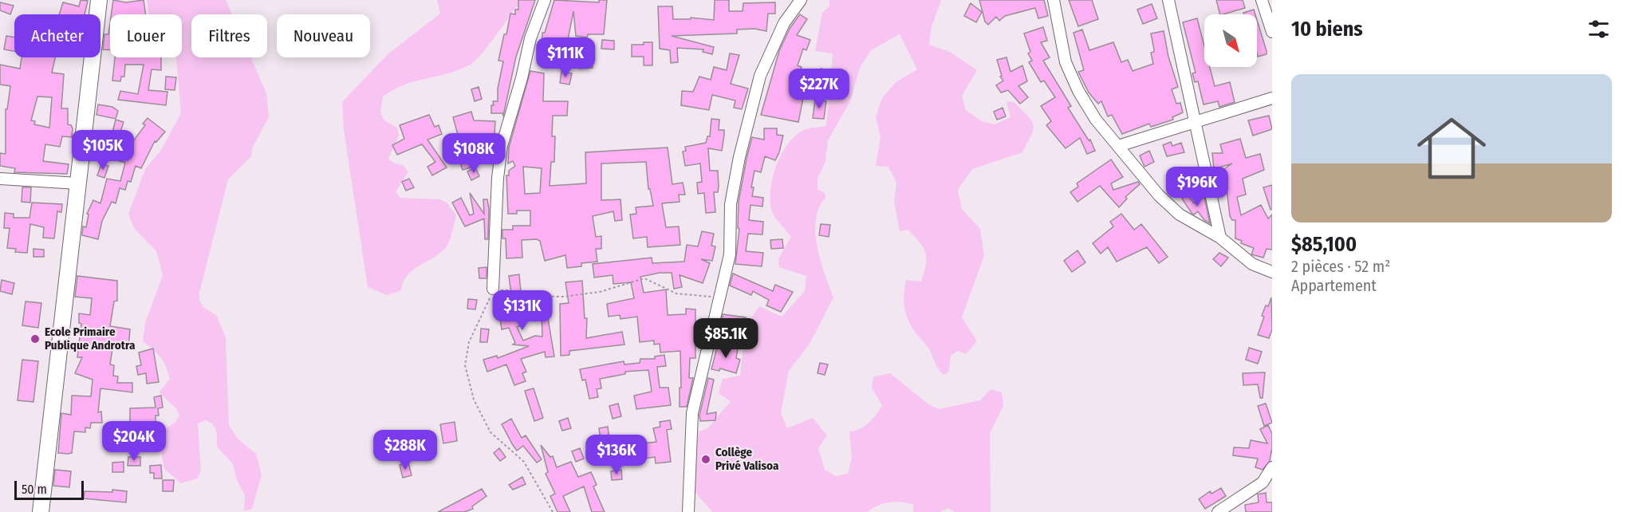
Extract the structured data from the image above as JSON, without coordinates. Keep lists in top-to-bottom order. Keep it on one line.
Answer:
{"places":["Ecole Primaire Publique Androtra","Collège Privé Valisoa"],"scale_bar":"50 m","north":"bottom right","page":{"heading":"10 biens","chip":["Acheter","Louer","Filtres","Nouveau"],"price":["$111K","$227K","$105K","$108K","$196K","$131K","$85.1K","$204K","$288K","$136K"],"list":[{"name":"$85,100","note":"2 pièces · 52 m² · Appartement"}],"scale":"50 m"}}
